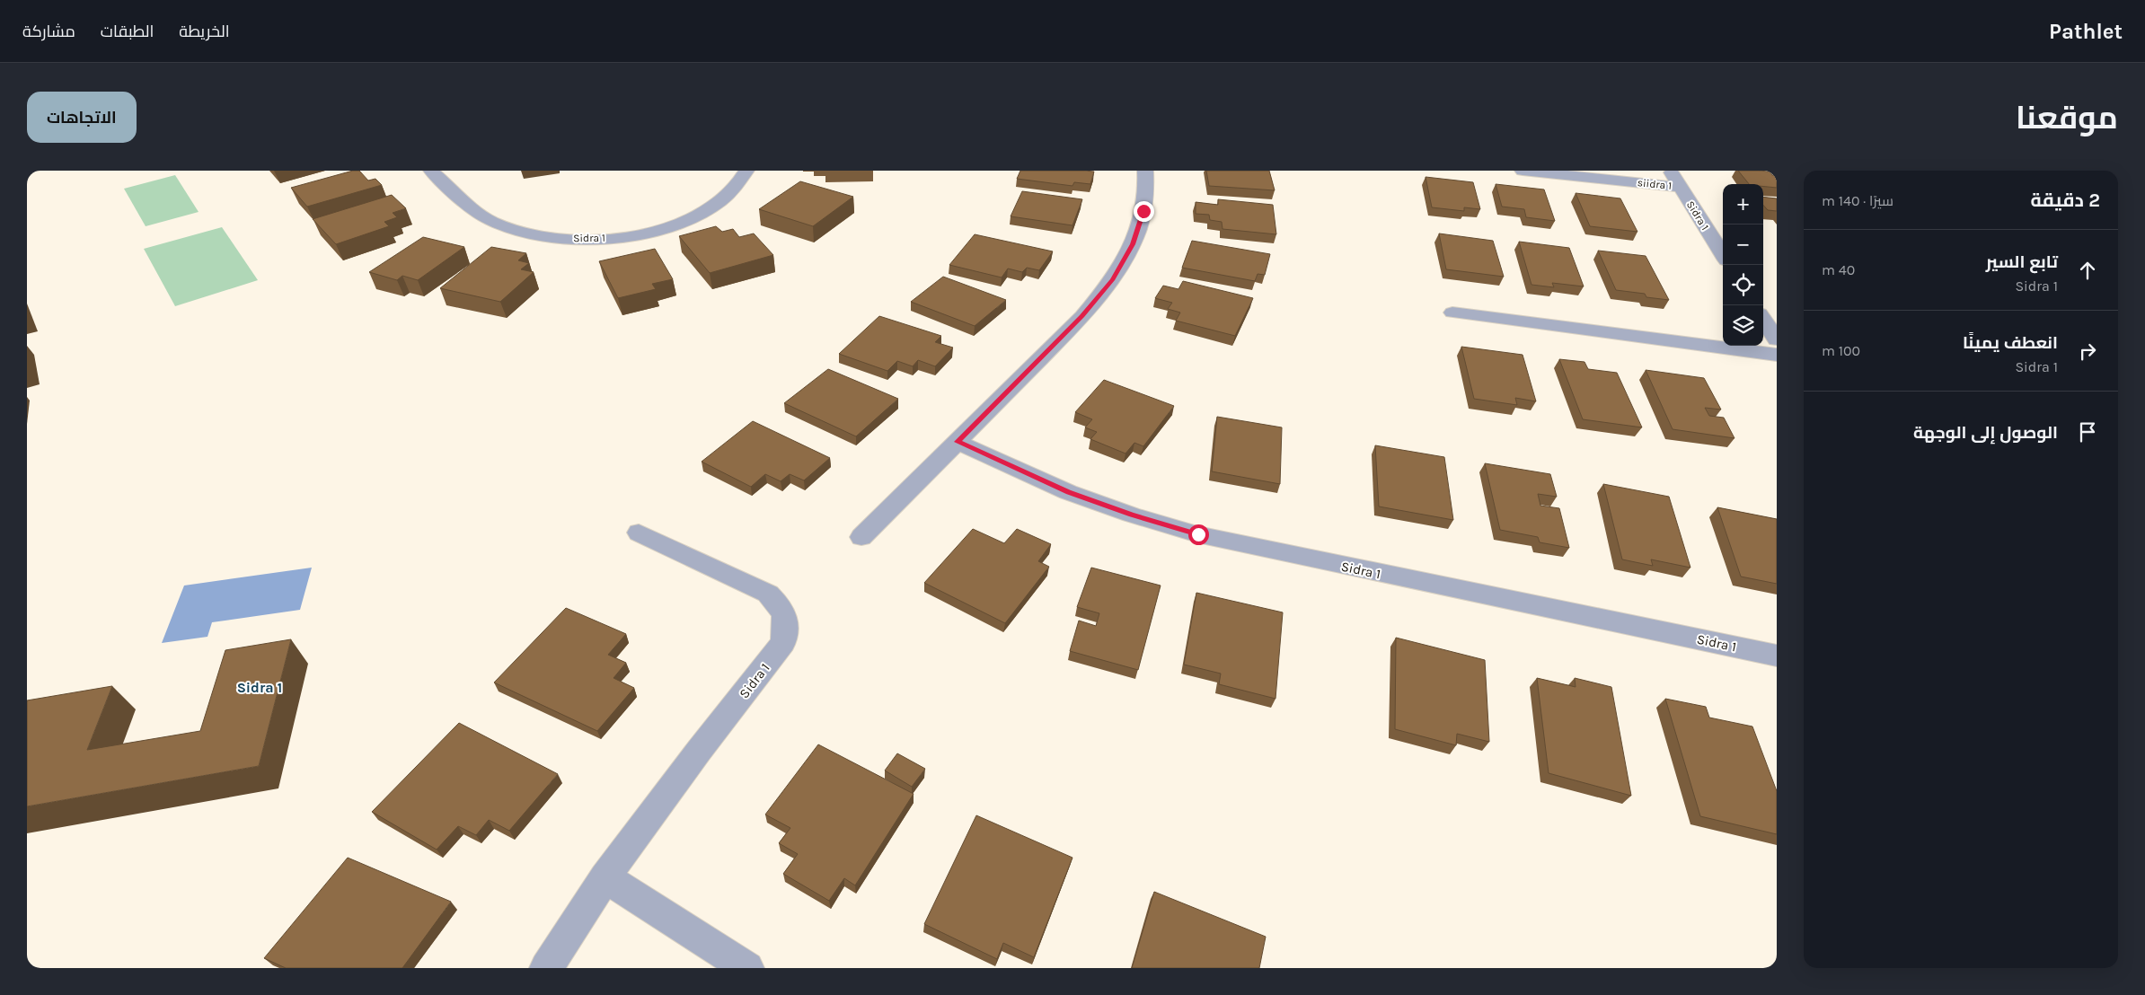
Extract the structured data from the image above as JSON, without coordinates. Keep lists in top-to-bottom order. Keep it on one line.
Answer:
{"streets":{"street":["siidra 1","Sidra 1"]},"crossings":[["siidra 1","Sidra 1"]],"districts":["Sidra 1"],"page":{"header":"Pathlet","nav":["الخريطة","الطبقات","مشاركة"],"title":"موقعنا","buttons":"الاتجاهات","heading":["2 دقيقة","سيرًا · 140 m"],"map_buttons":["+","−"],"list":[["تابع السير","Sidra 1","40 m"],["انعطف يمينًا","Sidra 1","100 m"],"الوصول إلى الوجهة"]}}
